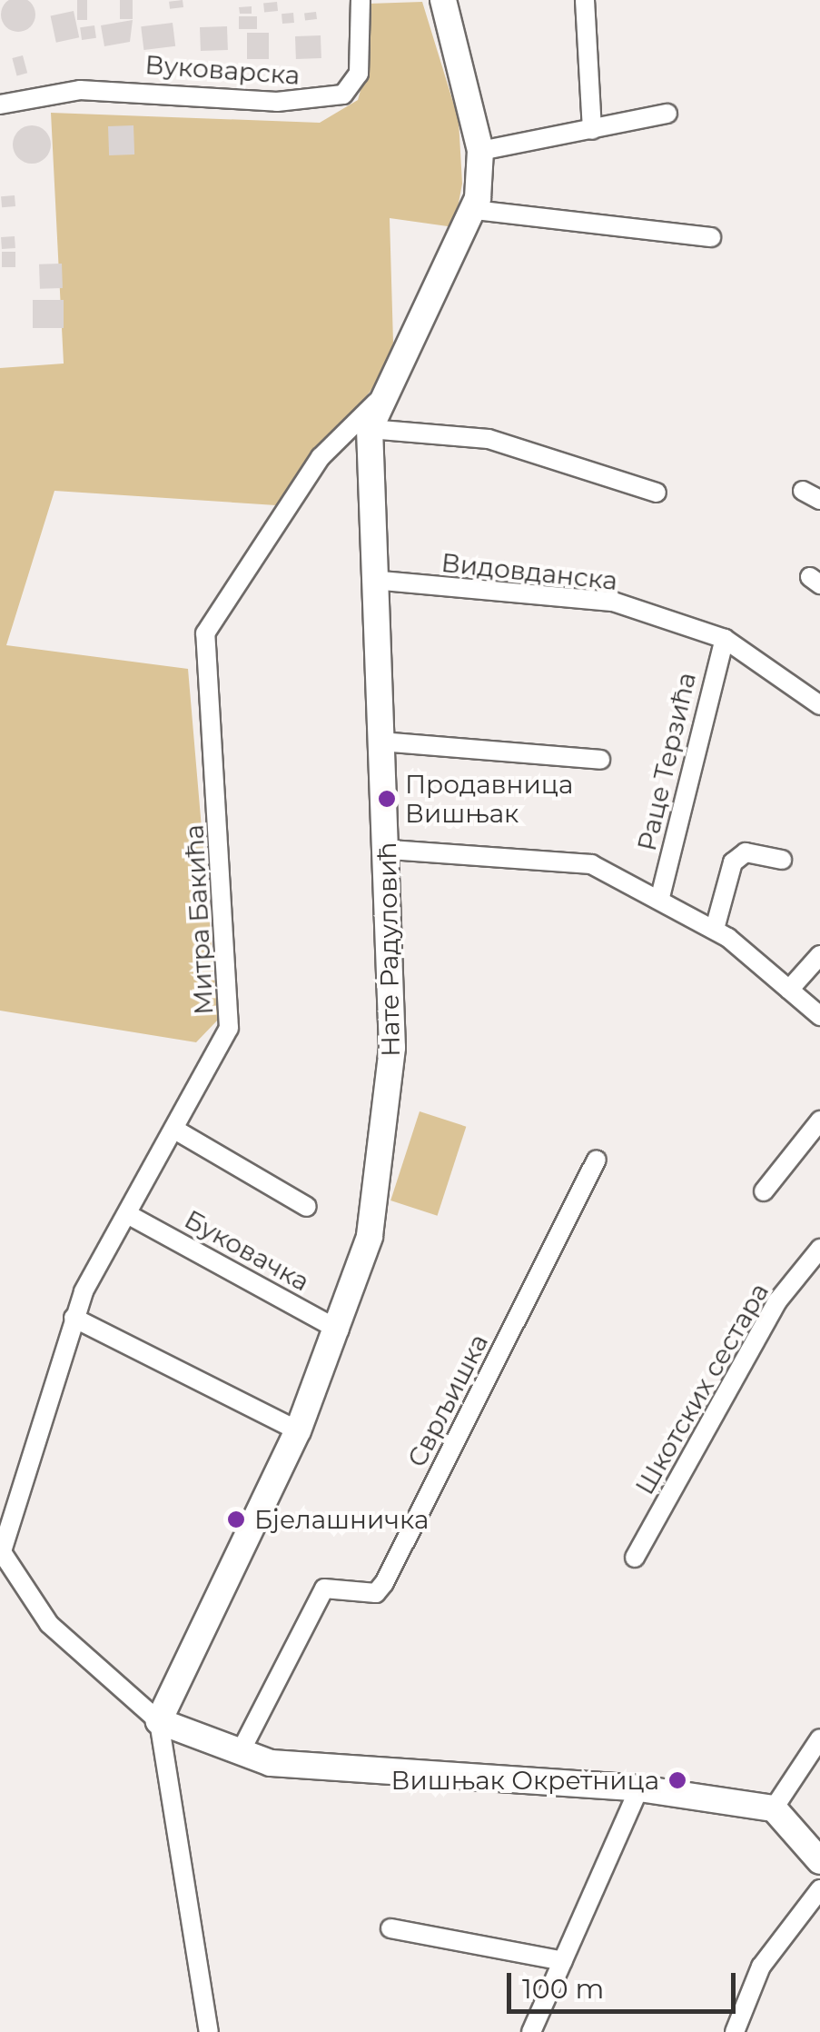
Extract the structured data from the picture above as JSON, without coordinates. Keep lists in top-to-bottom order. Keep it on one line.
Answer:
{"streets":{"street":["Вуковарска","Видовданска","Раце Терзића","Митра Бакића","Нате Радуловић","Буковачка","Шкотских сестара","Сврљишка"]},"crossings":[["Видовданска","Раце Терзића"],["Видовданска","Нате Радуловић"],["Митра Бакића","Нате Радуловић"],["Митра Бакића","Буковачка"],["Нате Радуловић","Буковачка"]],"places":["Продавница Вишњак","Бјелашничка","Вишњак Окретница"],"scale_bar":"100 m"}
